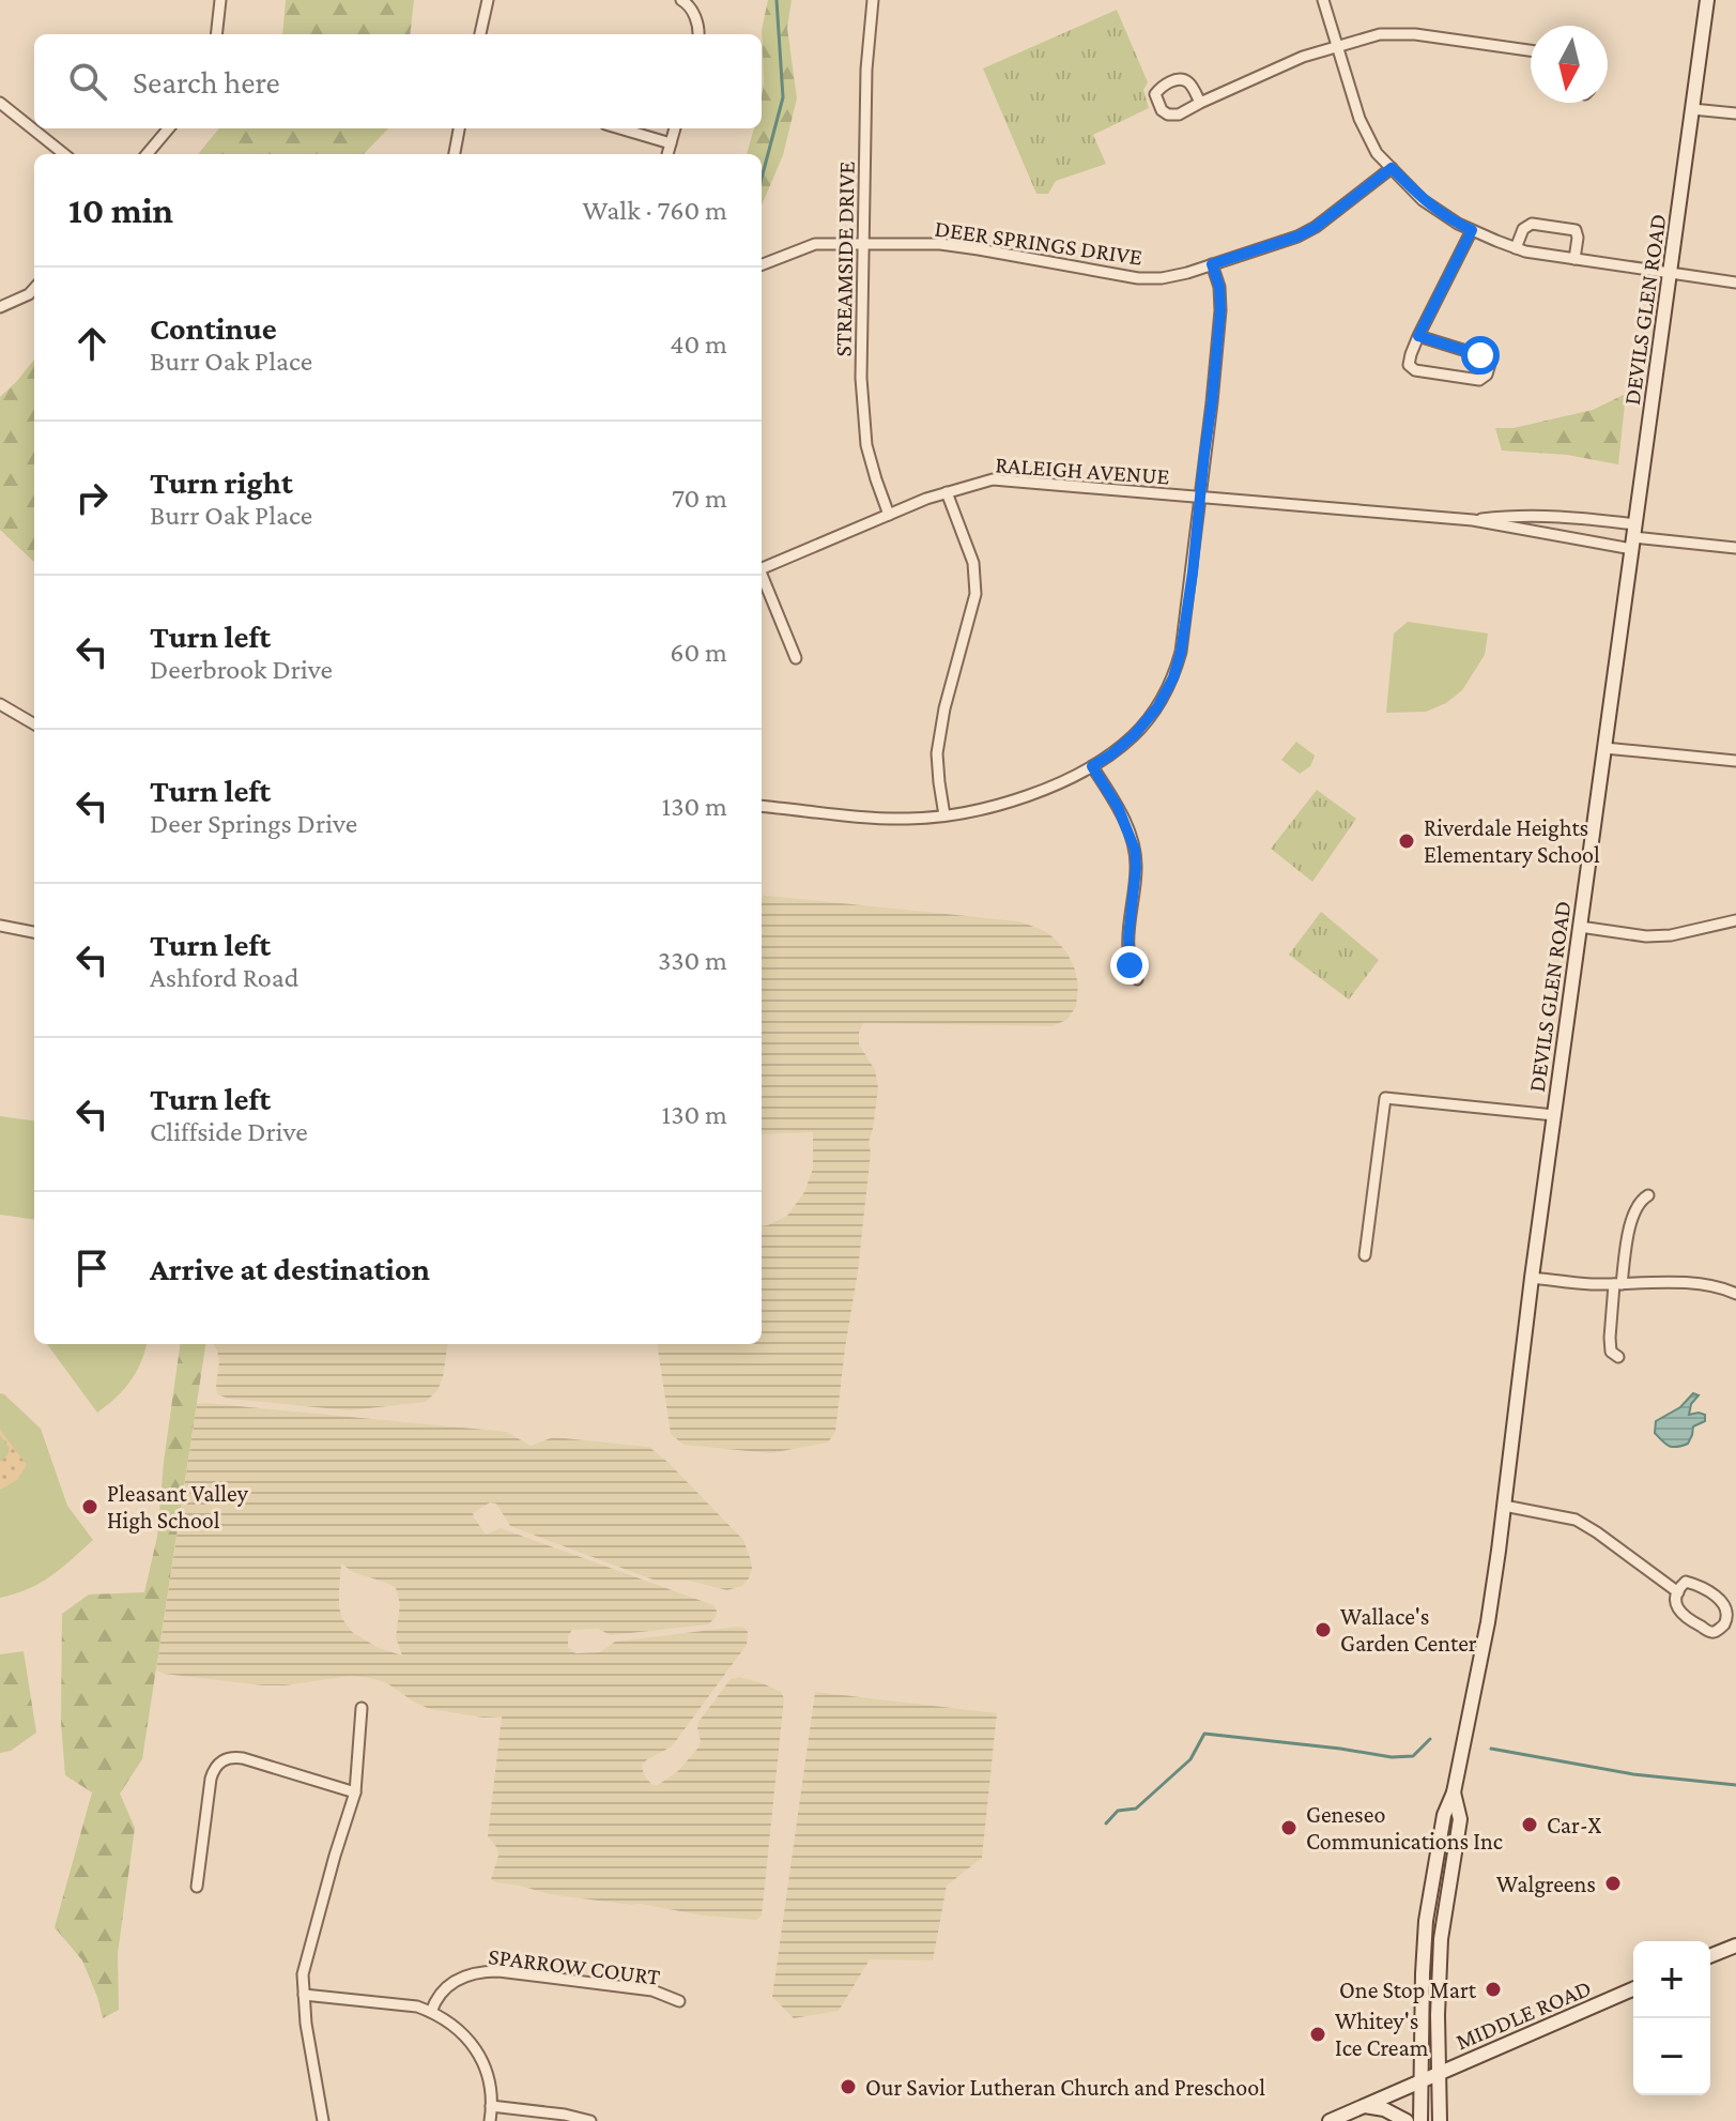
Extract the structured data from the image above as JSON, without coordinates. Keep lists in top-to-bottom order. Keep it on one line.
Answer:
{"streets":{"main road":["DEVILS GLEN ROAD","MIDDLE ROAD"],"street":["DEER SPRINGS DRIVE","STREAMSIDE DRIVE","RALEIGH AVENUE","SPARROW COURT"]},"crossings":[["DEER SPRINGS DRIVE","STREAMSIDE DRIVE"],["STREAMSIDE DRIVE","RALEIGH AVENUE"],["DEVILS GLEN ROAD","RALEIGH AVENUE"],["DEVILS GLEN ROAD","MIDDLE ROAD"]],"places":["Riverdale Heights Elementary School","Pleasant Valley High School","Wallace's Garden Center","Car-X","Geneseo Communications Inc","Walgreens","One Stop Mart","Whitey's Ice Cream","Our Savior Lutheran Church and Preschool"],"north":"bottom","page":{"search":"Search here","heading":["10 min","Walk · 760 m"],"list":[["Continue","Burr Oak Place","40 m"],["Turn right","Burr Oak Place","70 m"],["Turn left","Deerbrook Drive","60 m"],["Turn left","Deer Springs Drive","130 m"],["Turn left","Ashford Road","330 m"],["Turn left","Cliffside Drive","130 m"],"Arrive at destination"],"map_buttons":["+","−"]}}
